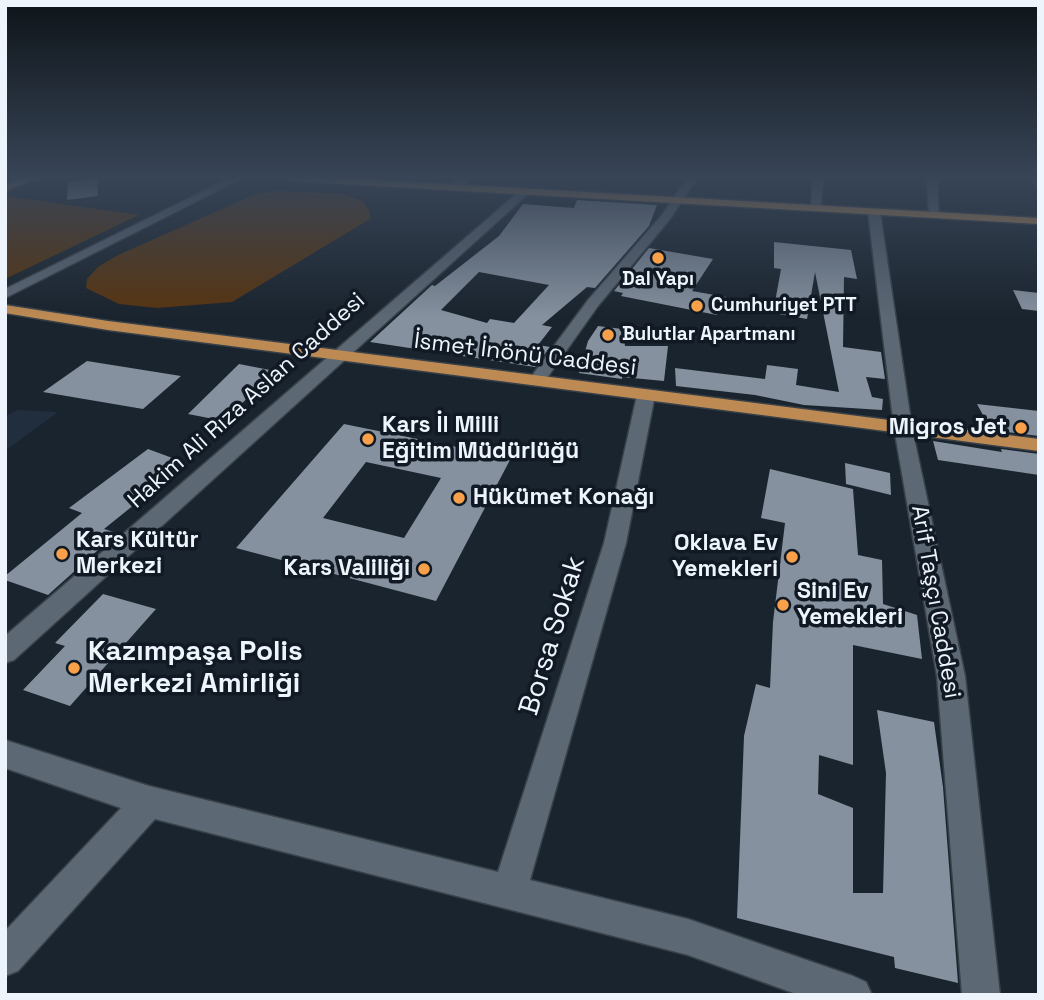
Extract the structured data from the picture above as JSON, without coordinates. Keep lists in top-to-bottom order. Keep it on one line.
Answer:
{"streets":{"main road":["İsmet İnönü Caddesi"],"street":["Hakim Ali Rıza Aslan Caddesi","Arif Taşçı Caddesi","Borsa Sokak"]},"crossings":[["İsmet İnönü Caddesi","Hakim Ali Rıza Aslan Caddesi"],["İsmet İnönü Caddesi","Arif Taşçı Caddesi"],["İsmet İnönü Caddesi","Borsa Sokak"]],"places":["Dal Yapı","Cumhuriyet PTT","Bulutlar Apartmanı","Migros Jet","Kars İl Milli Eğitim Müdürlüğü","Hükümet Konağı","Kars Kültür Merkezi","Oklava Ev Yemekleri","Kars Valiliği","Sini Ev Yemekleri","Kazımpaşa Polis Merkezi Amirliği"]}
